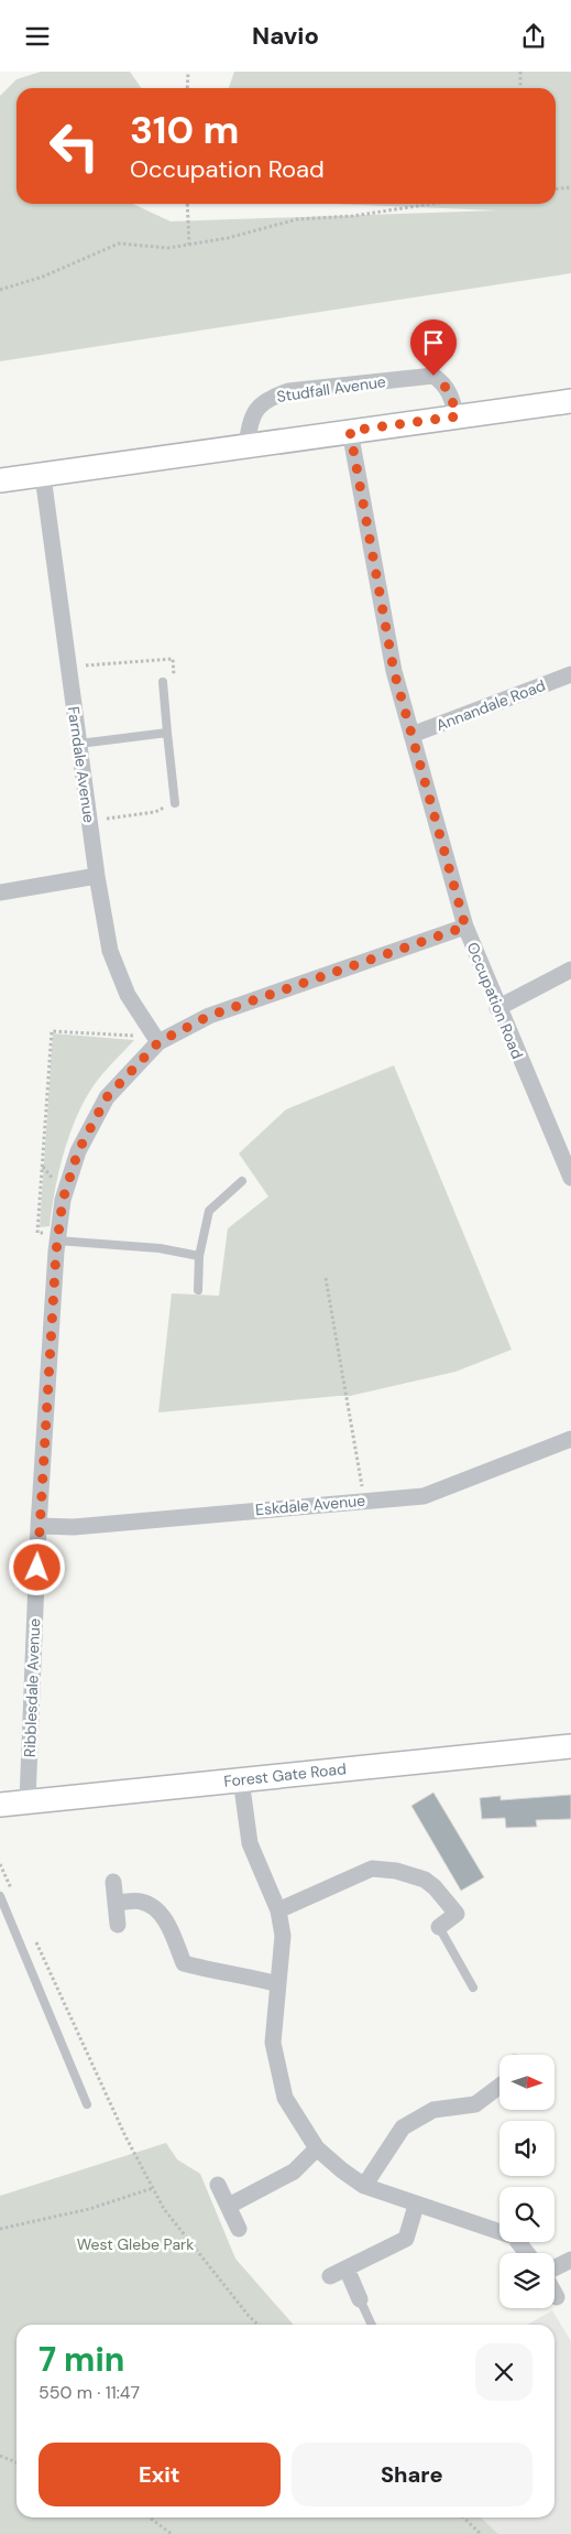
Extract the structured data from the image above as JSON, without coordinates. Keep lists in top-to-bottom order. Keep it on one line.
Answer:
{"streets":{"street":["Studfall Avenue","Annandale Road","Farndale Avenue","Occupation Road","Eskdale Avenue","Ribblesdale Avenue","Forest Gate Road"]},"crossings":[["Annandale Road","Occupation Road"],["Farndale Avenue","Ribblesdale Avenue"],["Occupation Road","Ribblesdale Avenue"],["Eskdale Avenue","Ribblesdale Avenue"],["Ribblesdale Avenue","Forest Gate Road"]],"parks":["West Glebe Park"],"north":"right","page":{"header":"Navio","turn":["310 m","Occupation Road"],"heading":["7 min","550 m · 11:47"],"buttons":["Exit","Share"]}}
